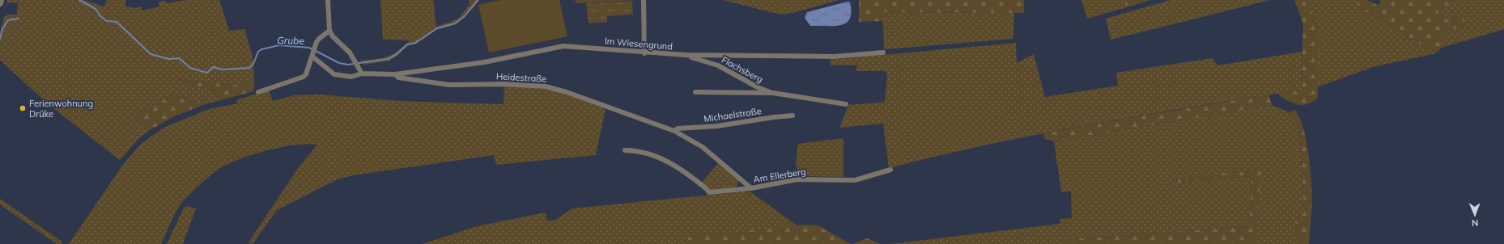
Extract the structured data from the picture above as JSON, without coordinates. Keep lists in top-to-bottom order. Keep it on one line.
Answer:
{"streets":{"street":["Im Wiesengrund","Flachsberg","Heidestraße","Michaelstraße","Am Ellerberg"]},"crossings":[["Im Wiesengrund","Flachsberg"],["Im Wiesengrund","Heidestraße"],["Heidestraße","Michaelstraße"],["Heidestraße","Am Ellerberg"]],"water":["Grube"],"places":["Ferienwohnung Drüke"],"north":"bottom"}
